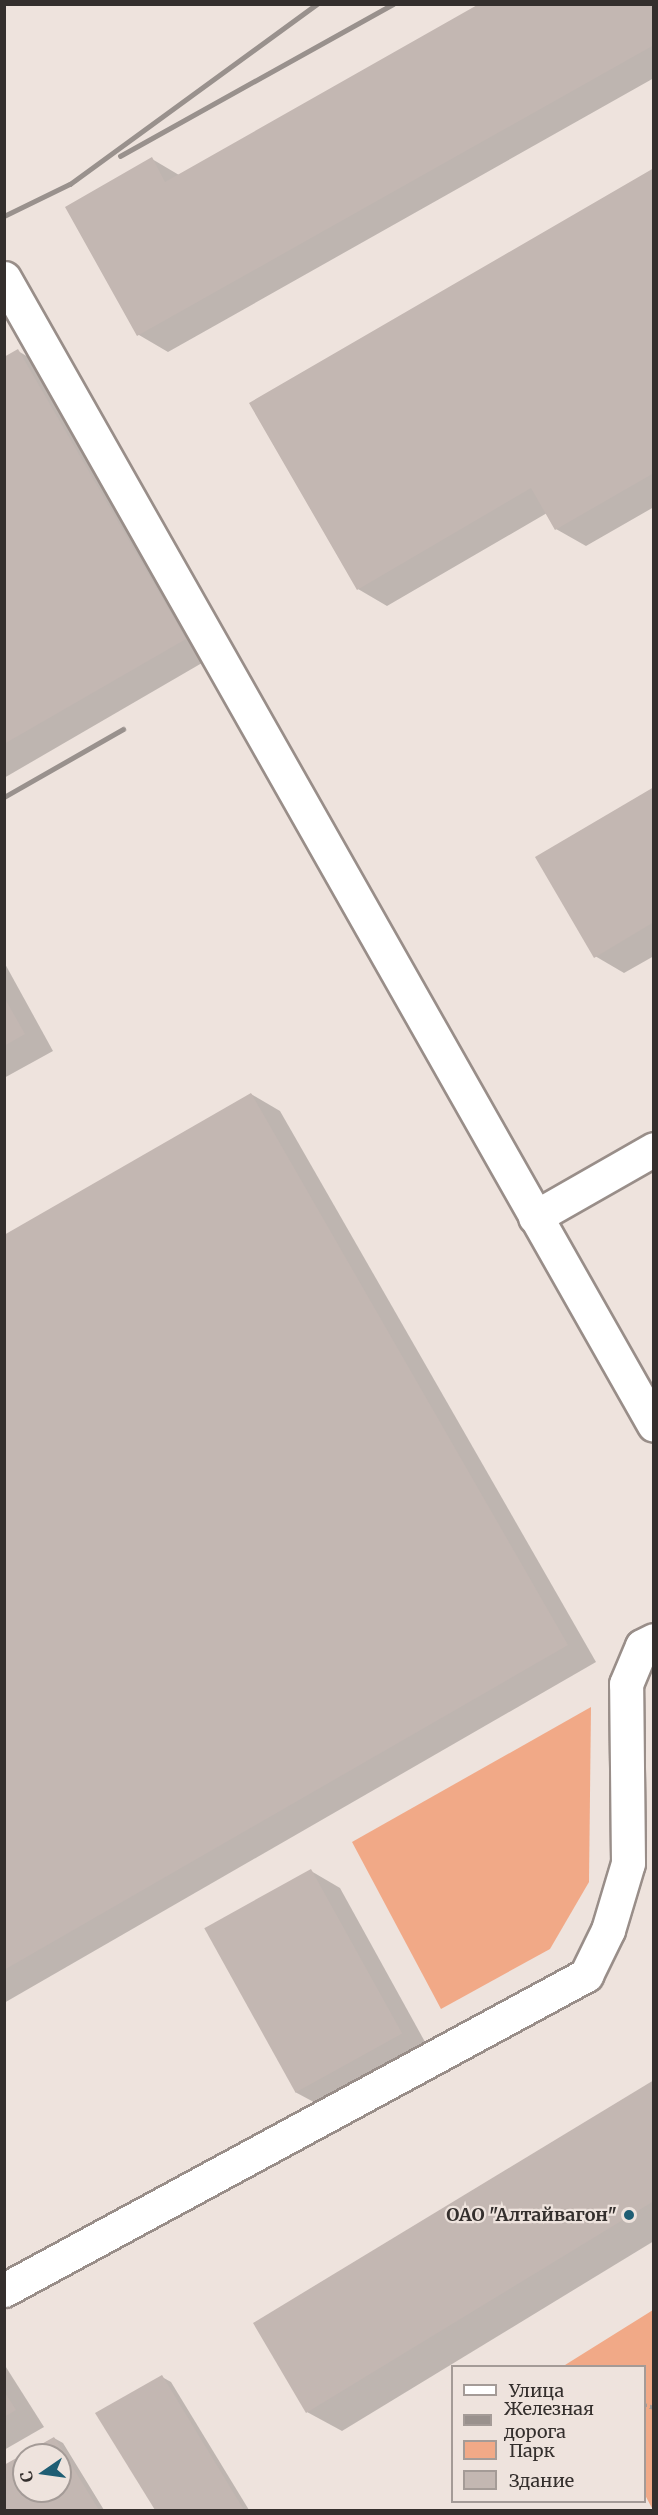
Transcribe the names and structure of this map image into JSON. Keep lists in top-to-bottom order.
{
  "places": ["ОАО \"Алтайвагон\""],
  "legend": [
    "Улица",
    "Железная дорога",
    "Парк",
    "Здание"
  ],
  "north": "left"
}
